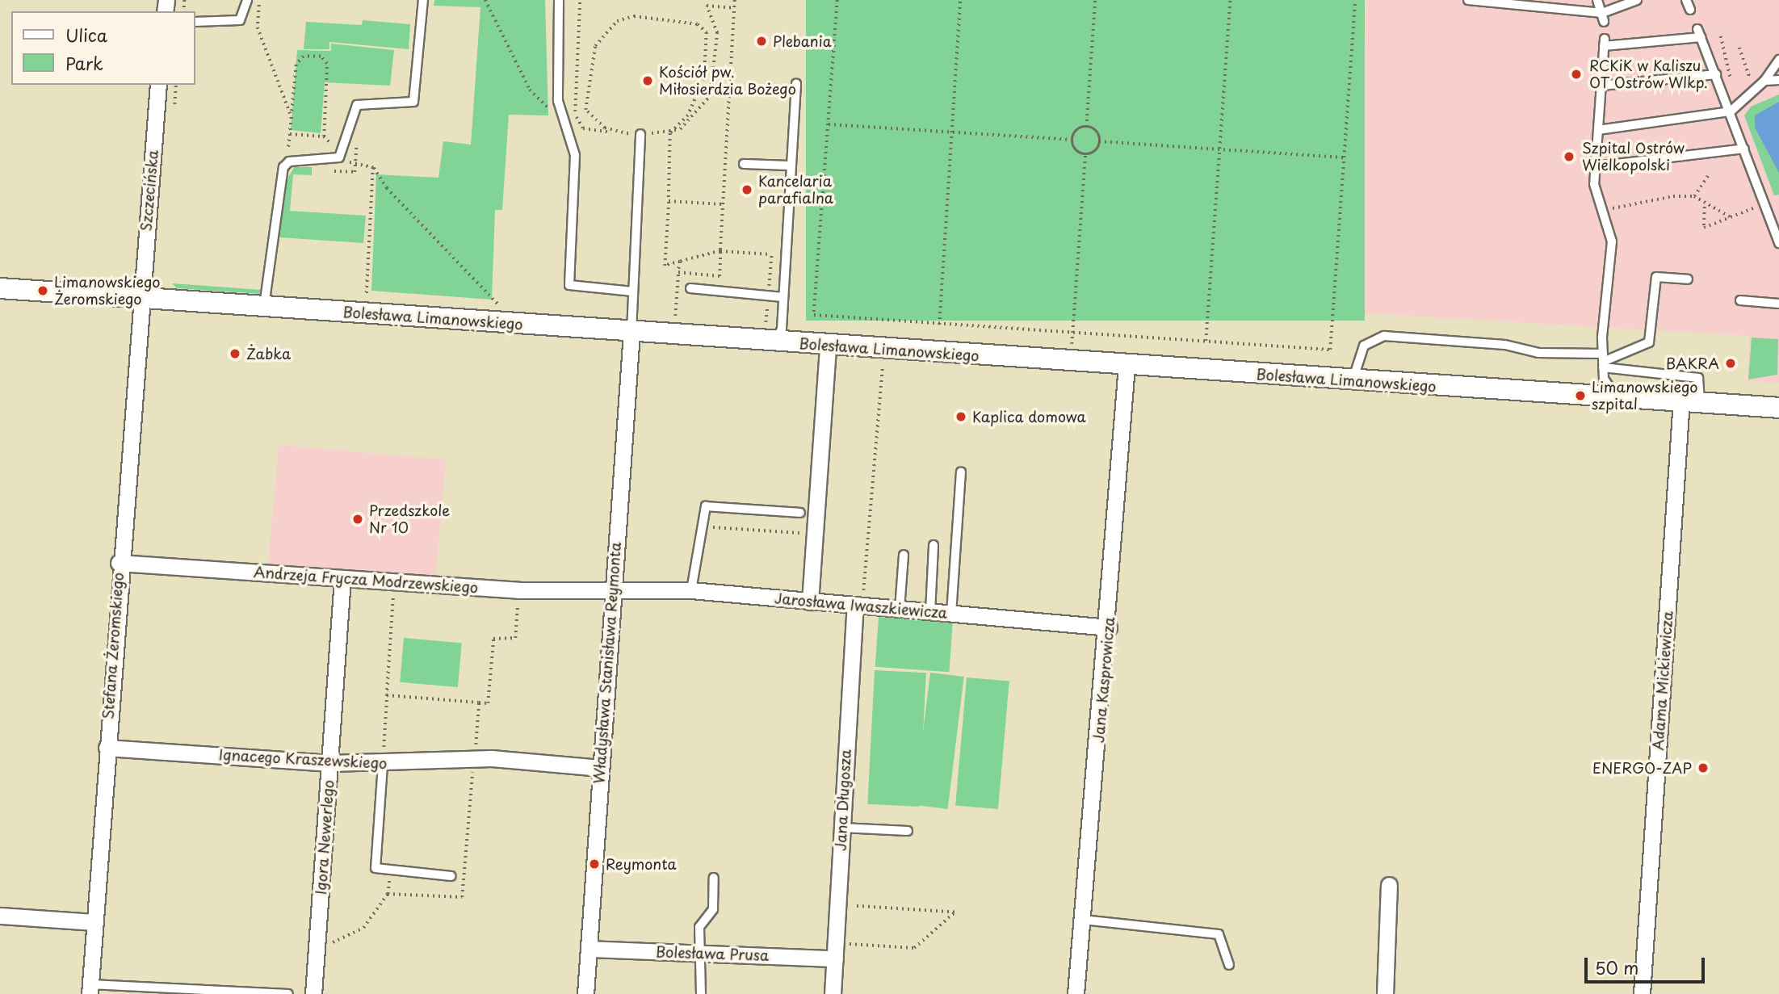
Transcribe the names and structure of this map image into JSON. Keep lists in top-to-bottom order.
{
  "streets": {
    "street": [
      "Szczecińska",
      "Bolesława Limanowskiego",
      "Andrzeja Frycza Modrzewskiego",
      "Jarosława Iwaszkiewicza",
      "Stefana Żeromskiego",
      "Władysława Stanisława Reymonta",
      "Jana Kasprowicza",
      "Adama Mickiewicza",
      "Ignacego Kraszewskiego",
      "Jana Długosza",
      "Igora Newerlego",
      "Bolesława Prusa"
    ]
  },
  "crossings": [
    ["Szczecińska", "Bolesława Limanowskiego"],
    ["Szczecińska", "Stefana Żeromskiego"],
    ["Bolesława Limanowskiego", "Stefana Żeromskiego"],
    ["Bolesława Limanowskiego", "Władysława Stanisława Reymonta"],
    ["Bolesława Limanowskiego", "Jana Kasprowicza"],
    ["Bolesława Limanowskiego", "Adama Mickiewicza"],
    ["Andrzeja Frycza Modrzewskiego", "Jarosława Iwaszkiewicza"],
    ["Andrzeja Frycza Modrzewskiego", "Stefana Żeromskiego"],
    ["Andrzeja Frycza Modrzewskiego", "Władysława Stanisława Reymonta"],
    ["Andrzeja Frycza Modrzewskiego", "Igora Newerlego"],
    ["Jarosława Iwaszkiewicza", "Władysława Stanisława Reymonta"],
    ["Jarosława Iwaszkiewicza", "Jana Kasprowicza"],
    ["Jarosława Iwaszkiewicza", "Jana Długosza"],
    ["Stefana Żeromskiego", "Ignacego Kraszewskiego"],
    ["Władysława Stanisława Reymonta", "Ignacego Kraszewskiego"],
    ["Władysława Stanisława Reymonta", "Bolesława Prusa"],
    ["Ignacego Kraszewskiego", "Igora Newerlego"],
    ["Jana Długosza", "Bolesława Prusa"]
  ],
  "places": [
    "Plebania",
    "RCKiK w Kaliszu OT Ostrów Wlkp.",
    "Kościół pw. Miłosierdzia Bożego",
    "Szpital Ostrów Wielkopolski",
    "Kancelaria parafialna",
    "Limanowskiego Żeromskiego",
    "Żabka",
    "BAKRA",
    "Limanowskiego szpital",
    "Kaplica domowa",
    "Przedszkole Nr 10",
    "ENERGO-ZAP",
    "Reymonta"
  ],
  "legend": ["Ulica", "Park"],
  "scale_bar": "50 m"
}
